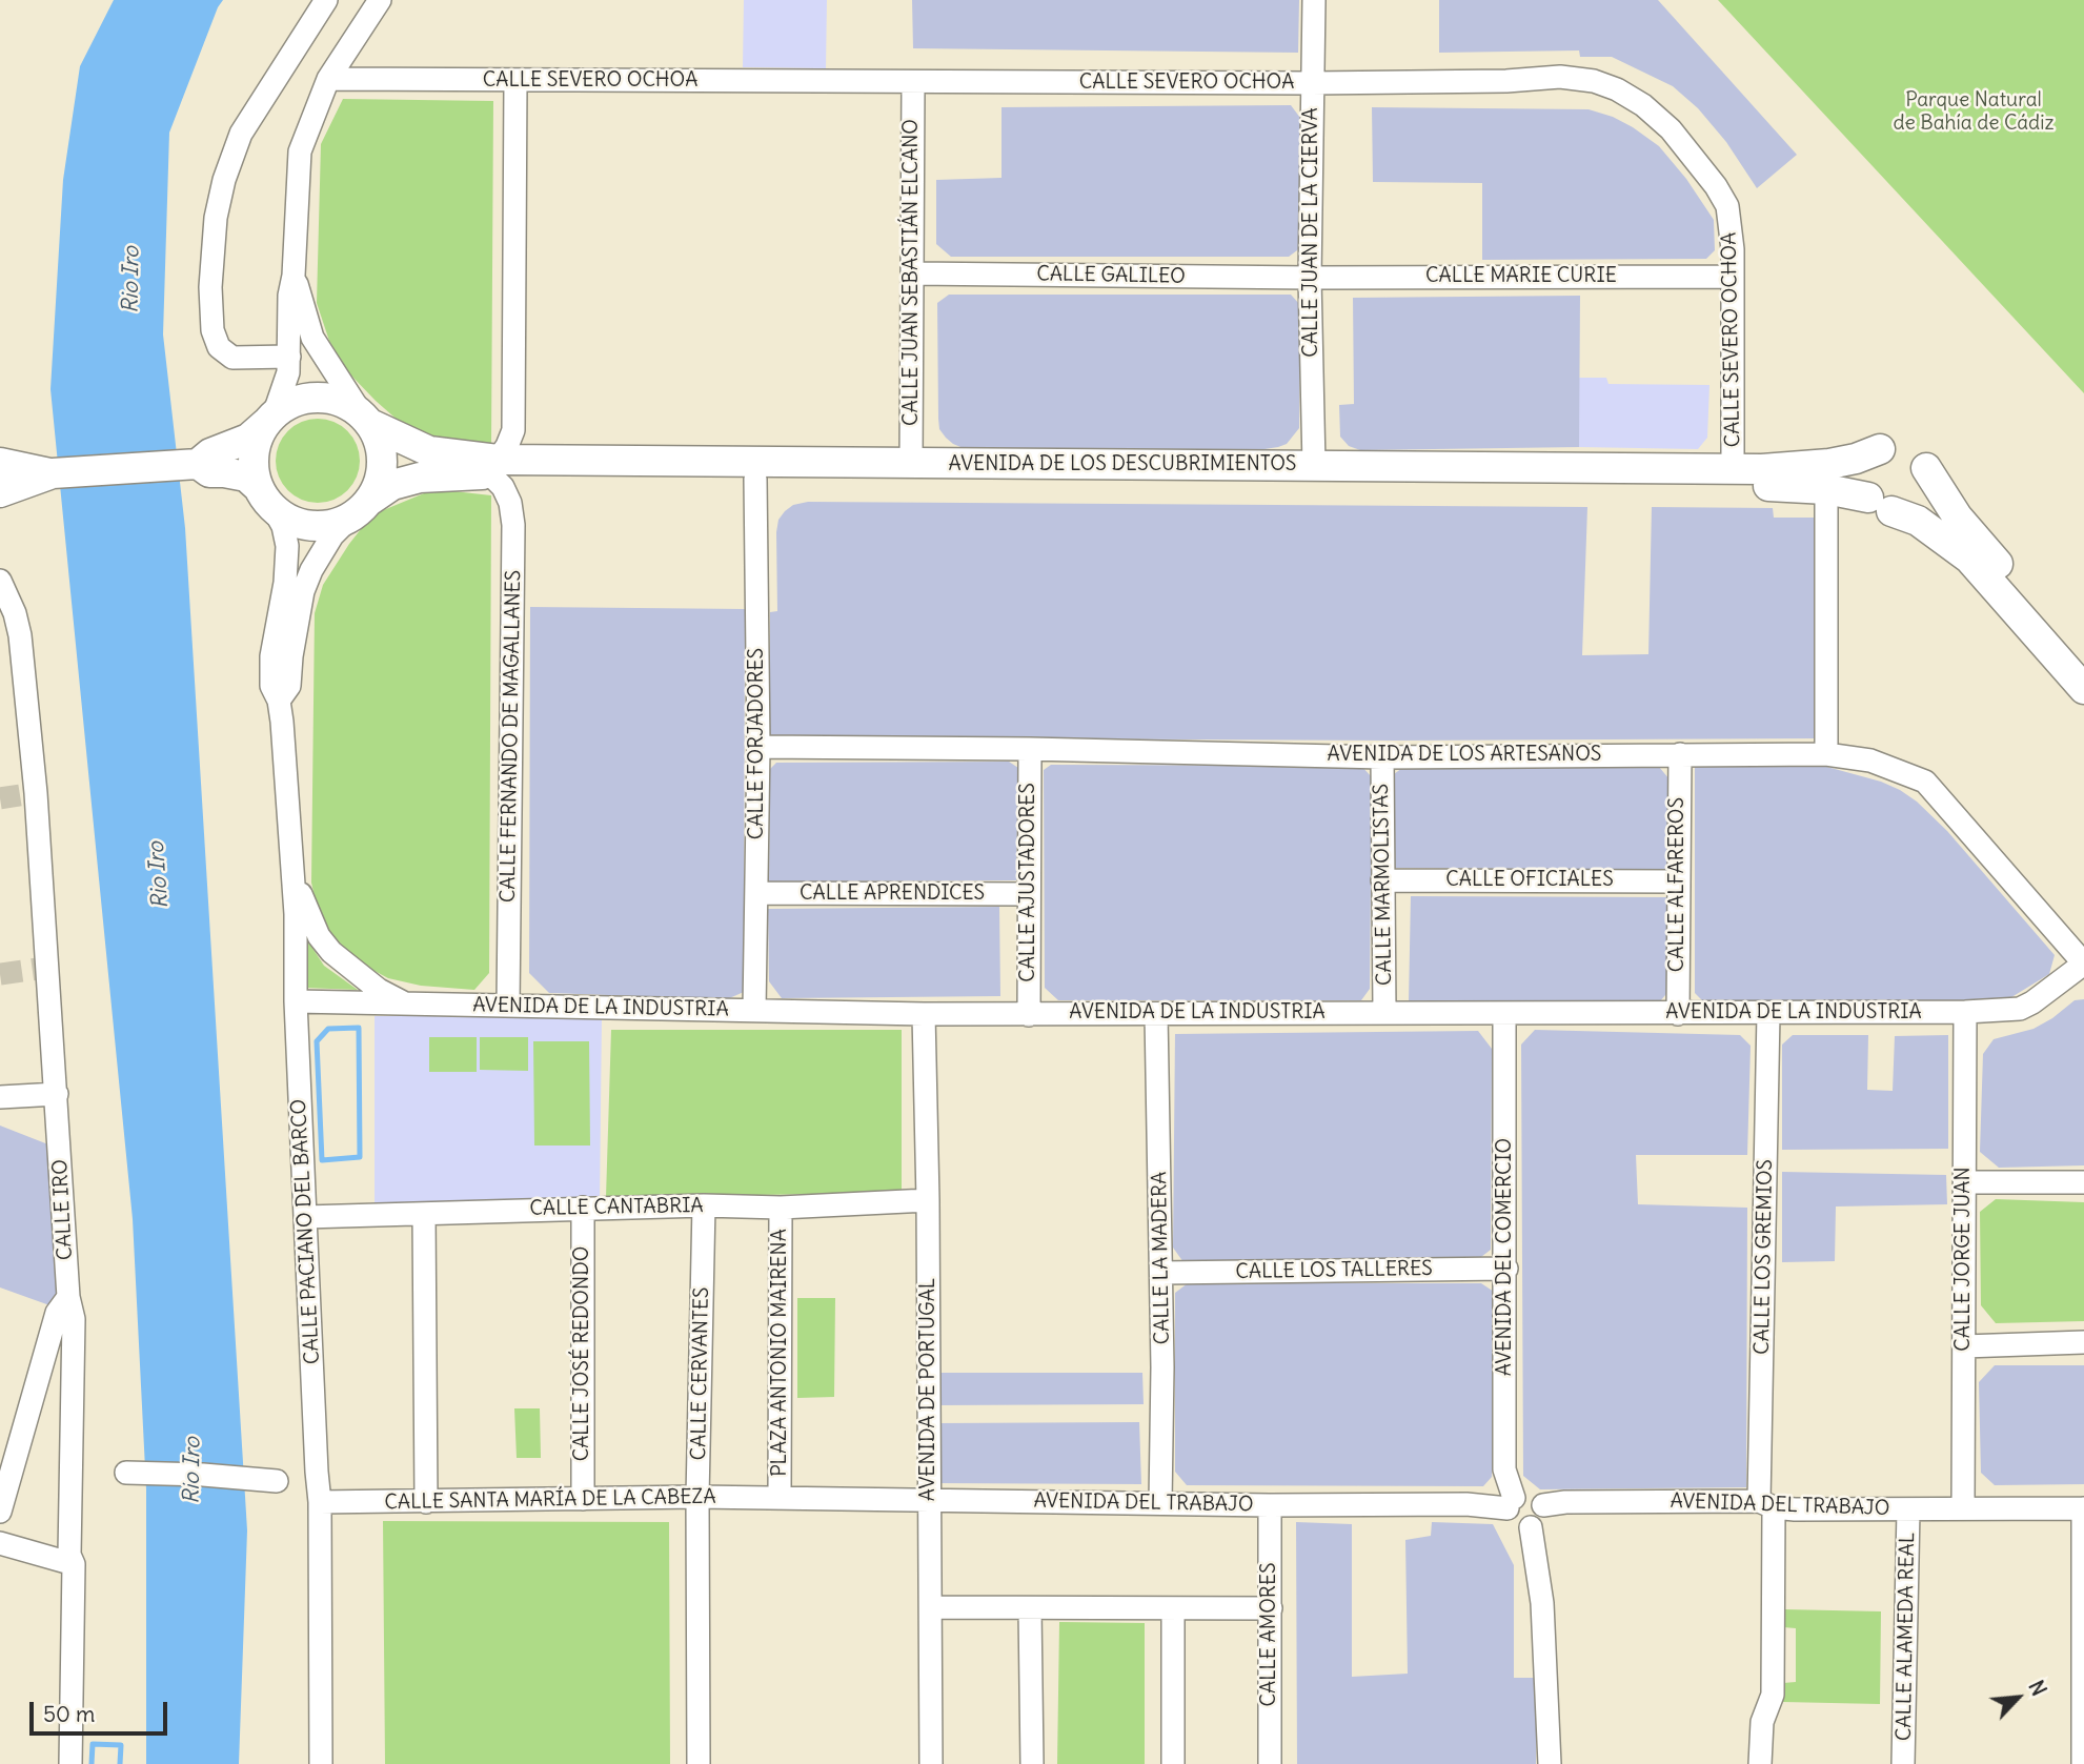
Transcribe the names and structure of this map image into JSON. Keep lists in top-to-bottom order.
{
  "streets": {
    "main road": ["AVENIDA DE LOS DESCUBRIMIENTOS"],
    "street": [
      "CALLE SEVERO OCHOA",
      "CALLE JUAN DE LA CIERVA",
      "CALLE JUAN SEBASTIÁN ELCANO",
      "CALLE GALILEO",
      "CALLE MARIE CURIE",
      "CALLE FERNANDO DE MAGALLANES",
      "CALLE FORJADORES",
      "AVENIDA DE LOS ARTESANOS",
      "CALLE OFICIALES",
      "CALLE AJUSTADORES",
      "CALLE MARMOLISTAS",
      "CALLE ALFAREROS",
      "CALLE APRENDICES",
      "AVENIDA DE LA INDUSTRIA",
      "CALLE CANTABRIA",
      "CALLE IRO",
      "CALLE PACIANO DEL BARCO",
      "AVENIDA DEL COMERCIO",
      "CALLE LOS GREMIOS",
      "CALLE LA MADERA",
      "CALLE JORGE JUAN",
      "CALLE LOS TALLERES",
      "PLAZA ANTONIO MAIRENA",
      "CALLE JOSÉ REDONDO",
      "CALLE CERVANTES",
      "AVENIDA DE PORTUGAL",
      "CALLE SANTA MARÍA DE LA CABEZA",
      "AVENIDA DEL TRABAJO",
      "CALLE AMORES",
      "CALLE ALAMEDA REAL"
    ]
  },
  "crossings": [
    ["CALLE SEVERO OCHOA", "CALLE JUAN DE LA CIERVA"],
    ["CALLE SEVERO OCHOA", "CALLE JUAN SEBASTIÁN ELCANO"],
    ["CALLE SEVERO OCHOA", "CALLE MARIE CURIE"],
    ["CALLE SEVERO OCHOA", "AVENIDA DE LOS DESCUBRIMIENTOS"],
    ["CALLE JUAN DE LA CIERVA", "CALLE GALILEO"],
    ["CALLE JUAN DE LA CIERVA", "CALLE MARIE CURIE"],
    ["CALLE JUAN DE LA CIERVA", "AVENIDA DE LOS DESCUBRIMIENTOS"],
    ["CALLE JUAN SEBASTIÁN ELCANO", "CALLE GALILEO"],
    ["CALLE JUAN SEBASTIÁN ELCANO", "AVENIDA DE LOS DESCUBRIMIENTOS"],
    ["CALLE GALILEO", "CALLE MARIE CURIE"],
    ["AVENIDA DE LOS DESCUBRIMIENTOS", "CALLE FERNANDO DE MAGALLANES"],
    ["AVENIDA DE LOS DESCUBRIMIENTOS", "CALLE FORJADORES"],
    ["AVENIDA DE LOS DESCUBRIMIENTOS", "CALLE PACIANO DEL BARCO"],
    ["CALLE FERNANDO DE MAGALLANES", "AVENIDA DE LA INDUSTRIA"],
    ["CALLE FORJADORES", "AVENIDA DE LOS ARTESANOS"],
    ["CALLE FORJADORES", "CALLE APRENDICES"],
    ["CALLE FORJADORES", "AVENIDA DE LA INDUSTRIA"],
    ["AVENIDA DE LOS ARTESANOS", "CALLE AJUSTADORES"],
    ["AVENIDA DE LOS ARTESANOS", "CALLE MARMOLISTAS"],
    ["AVENIDA DE LOS ARTESANOS", "CALLE ALFAREROS"],
    ["AVENIDA DE LOS ARTESANOS", "AVENIDA DE LA INDUSTRIA"],
    ["CALLE OFICIALES", "CALLE MARMOLISTAS"],
    ["CALLE OFICIALES", "CALLE ALFAREROS"],
    ["CALLE AJUSTADORES", "CALLE APRENDICES"],
    ["CALLE AJUSTADORES", "AVENIDA DE LA INDUSTRIA"],
    ["CALLE MARMOLISTAS", "AVENIDA DE LA INDUSTRIA"],
    ["CALLE ALFAREROS", "AVENIDA DE LA INDUSTRIA"],
    ["AVENIDA DE LA INDUSTRIA", "CALLE PACIANO DEL BARCO"],
    ["AVENIDA DE LA INDUSTRIA", "AVENIDA DEL COMERCIO"],
    ["AVENIDA DE LA INDUSTRIA", "CALLE LOS GREMIOS"],
    ["AVENIDA DE LA INDUSTRIA", "CALLE LA MADERA"],
    ["AVENIDA DE LA INDUSTRIA", "CALLE JORGE JUAN"],
    ["AVENIDA DE LA INDUSTRIA", "AVENIDA DE PORTUGAL"],
    ["CALLE CANTABRIA", "CALLE PACIANO DEL BARCO"],
    ["CALLE CANTABRIA", "PLAZA ANTONIO MAIRENA"],
    ["CALLE CANTABRIA", "CALLE JOSÉ REDONDO"],
    ["CALLE CANTABRIA", "CALLE CERVANTES"],
    ["CALLE CANTABRIA", "AVENIDA DE PORTUGAL"],
    ["CALLE PACIANO DEL BARCO", "CALLE SANTA MARÍA DE LA CABEZA"],
    ["AVENIDA DEL COMERCIO", "CALLE LOS TALLERES"],
    ["AVENIDA DEL COMERCIO", "AVENIDA DEL TRABAJO"],
    ["CALLE LOS GREMIOS", "AVENIDA DEL TRABAJO"],
    ["CALLE LA MADERA", "CALLE LOS TALLERES"],
    ["CALLE LA MADERA", "AVENIDA DEL TRABAJO"],
    ["CALLE JORGE JUAN", "AVENIDA DEL TRABAJO"],
    ["PLAZA ANTONIO MAIRENA", "CALLE SANTA MARÍA DE LA CABEZA"],
    ["PLAZA ANTONIO MAIRENA", "AVENIDA DEL TRABAJO"],
    ["CALLE JOSÉ REDONDO", "CALLE SANTA MARÍA DE LA CABEZA"],
    ["CALLE CERVANTES", "CALLE SANTA MARÍA DE LA CABEZA"],
    ["AVENIDA DE PORTUGAL", "AVENIDA DEL TRABAJO"],
    ["CALLE SANTA MARÍA DE LA CABEZA", "AVENIDA DEL TRABAJO"],
    ["AVENIDA DEL TRABAJO", "CALLE AMORES"],
    ["AVENIDA DEL TRABAJO", "CALLE ALAMEDA REAL"]
  ],
  "water": ["Rio Iro"],
  "parks": ["Parque Natural de Bahía de Cádiz"],
  "scale_bar": "50 m",
  "north": "top right"
}
